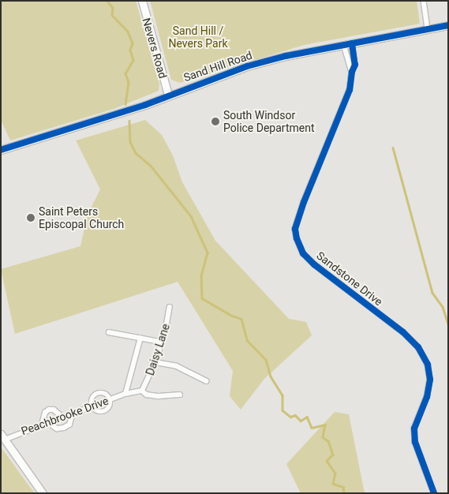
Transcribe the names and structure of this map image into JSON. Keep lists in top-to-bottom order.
{
  "streets": {
    "street": [
      "Nevers Road",
      "Sand Hill Road",
      "Sandstone Drive",
      "Daisy Lane",
      "Peachbrooke Drive"
    ]
  },
  "crossings": [
    ["Nevers Road", "Sand Hill Road"],
    ["Sand Hill Road", "Sandstone Drive"],
    ["Daisy Lane", "Peachbrooke Drive"]
  ],
  "parks": ["Sand Hill / Nevers Park"],
  "places": ["South Windsor Police Department", "Saint Peters Episcopal Church"]
}
